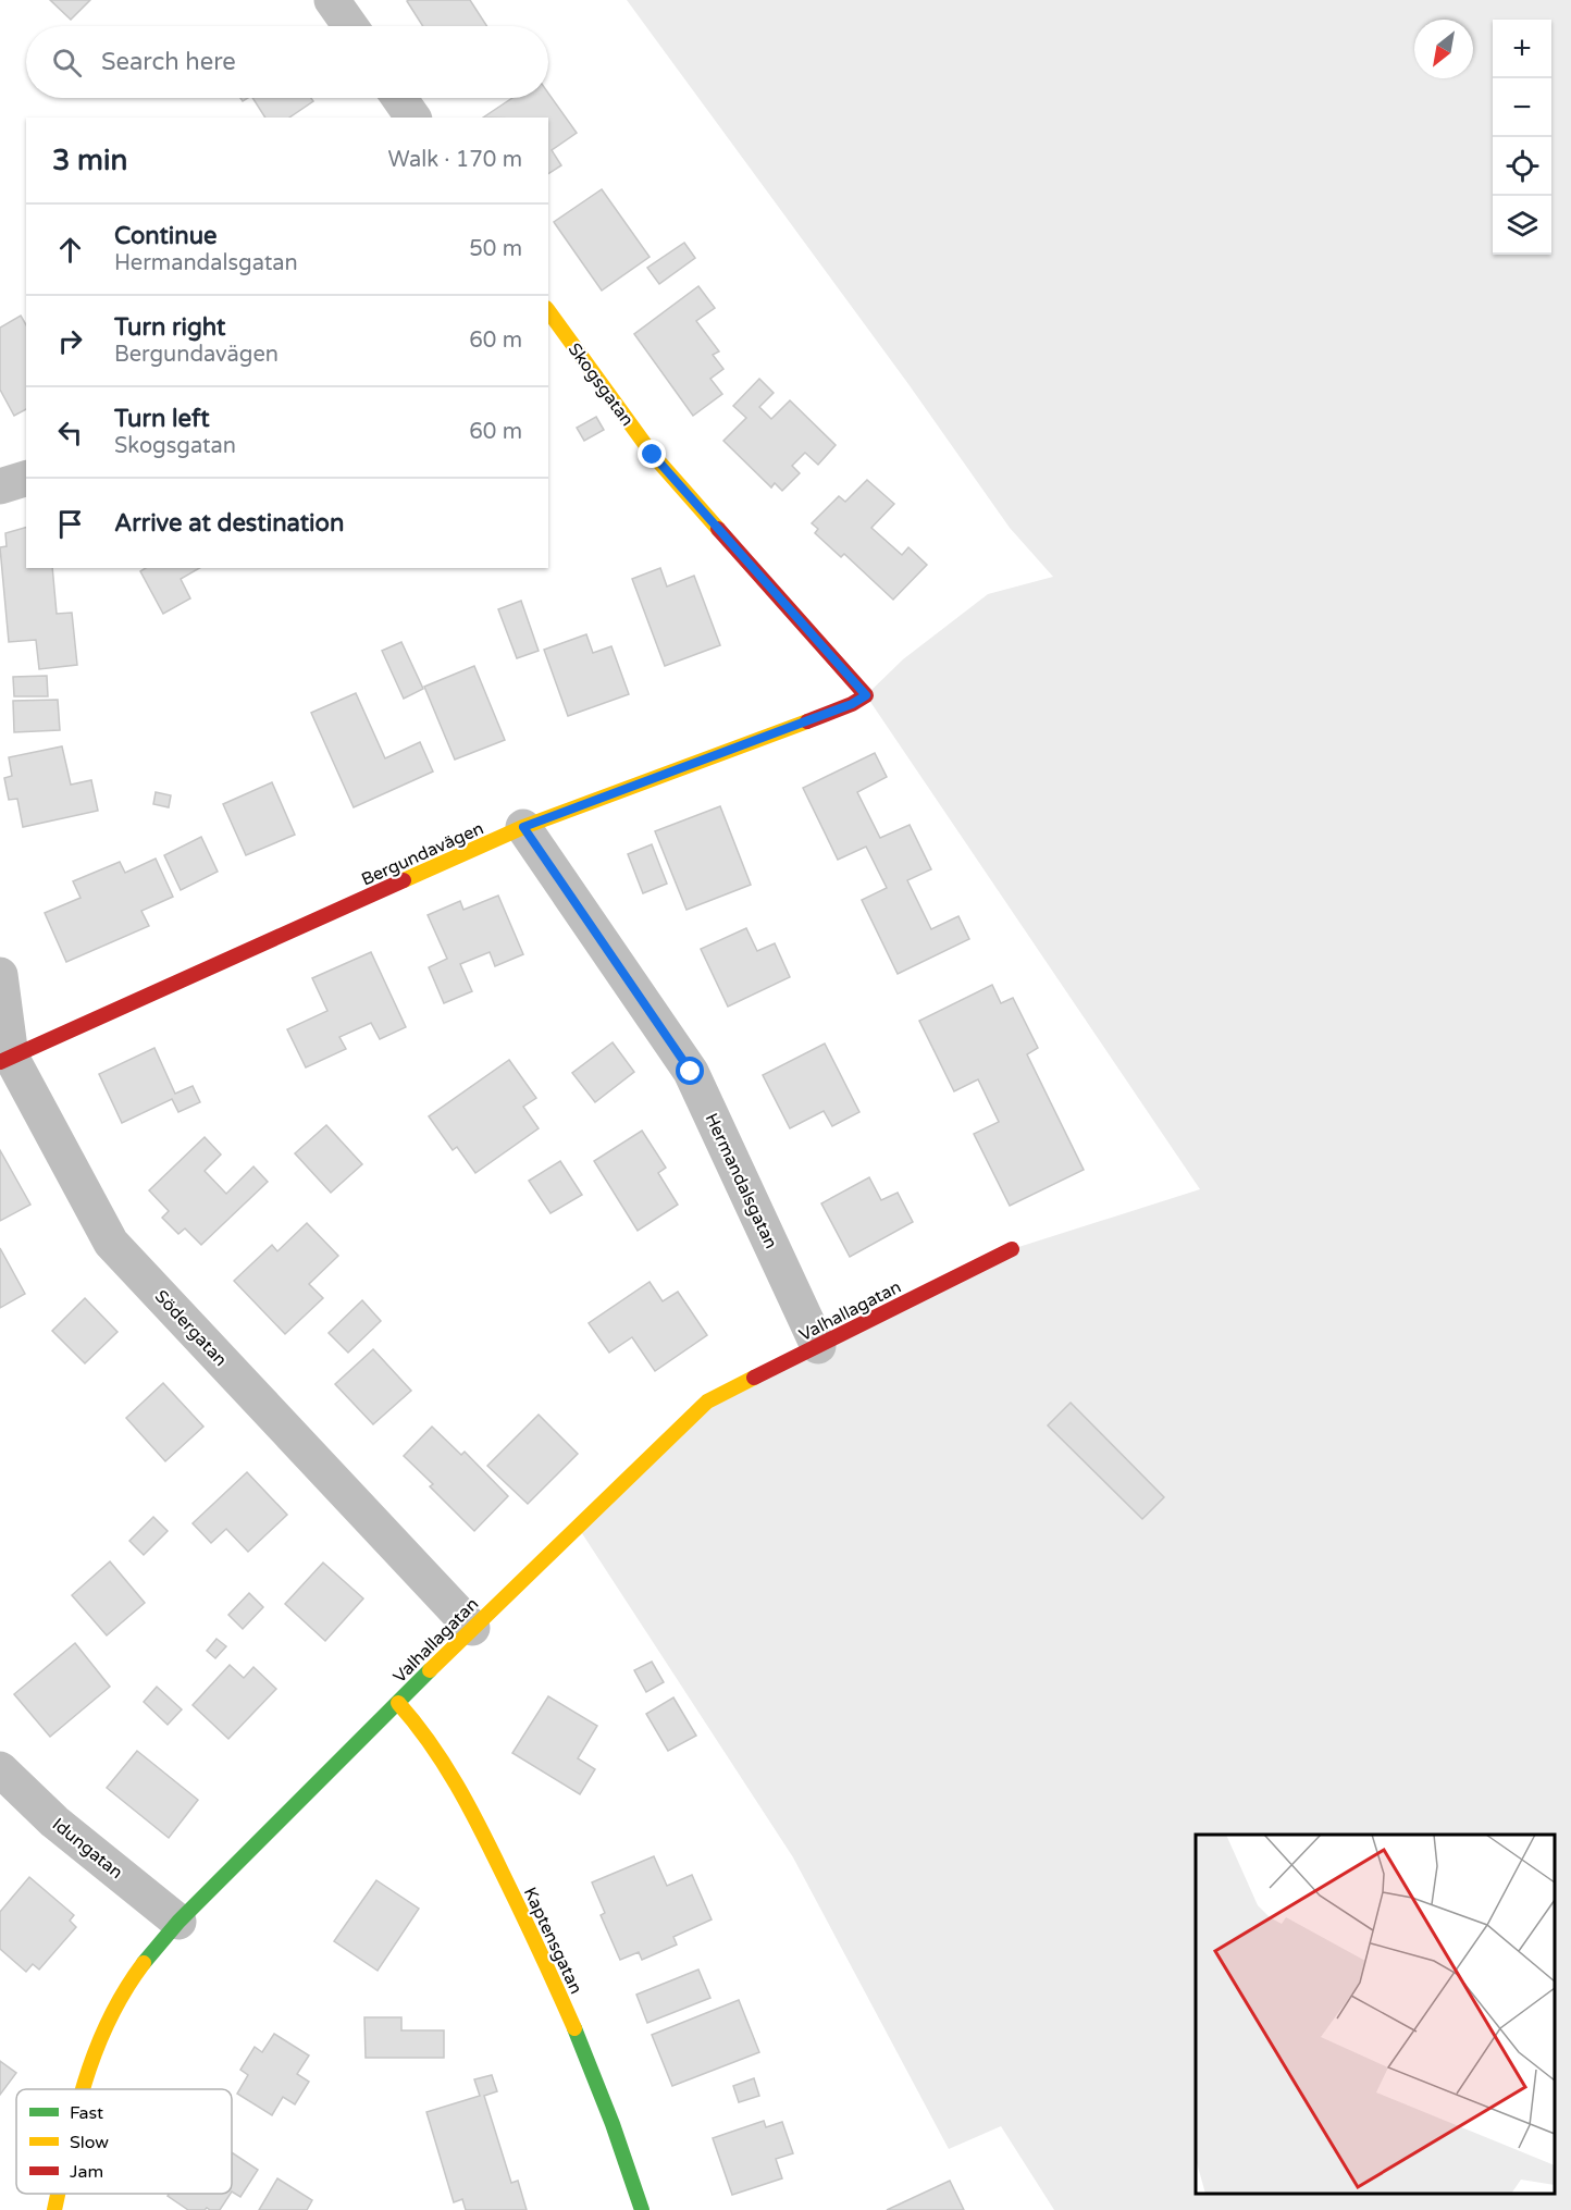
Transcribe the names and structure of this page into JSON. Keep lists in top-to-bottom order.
{
  "streets": {
    "street": [
      "Skogsgatan",
      "Bergundavägen",
      "Hermandalsgatan",
      "Valhallagatan",
      "Södergatan",
      "Idungatan",
      "Kaptensgatan"
    ]
  },
  "crossings": [
    ["Skogsgatan", "Bergundavägen"],
    ["Bergundavägen", "Hermandalsgatan"],
    ["Bergundavägen", "Södergatan"],
    ["Hermandalsgatan", "Valhallagatan"],
    ["Valhallagatan", "Södergatan"],
    ["Valhallagatan", "Idungatan"],
    ["Valhallagatan", "Kaptensgatan"]
  ],
  "legend": ["Fast", "Slow", "Jam"],
  "north": "bottom left",
  "page": {
    "map_buttons": ["+", "−"],
    "search": "Search here",
    "heading": ["3 min", "Walk · 170 m"],
    "list": [
      ["Continue", "Hermandalsgatan", "50 m"],
      ["Turn right", "Bergundavägen", "60 m"],
      ["Turn left", "Skogsgatan", "60 m"],
      "Arrive at destination"
    ]
  }
}
